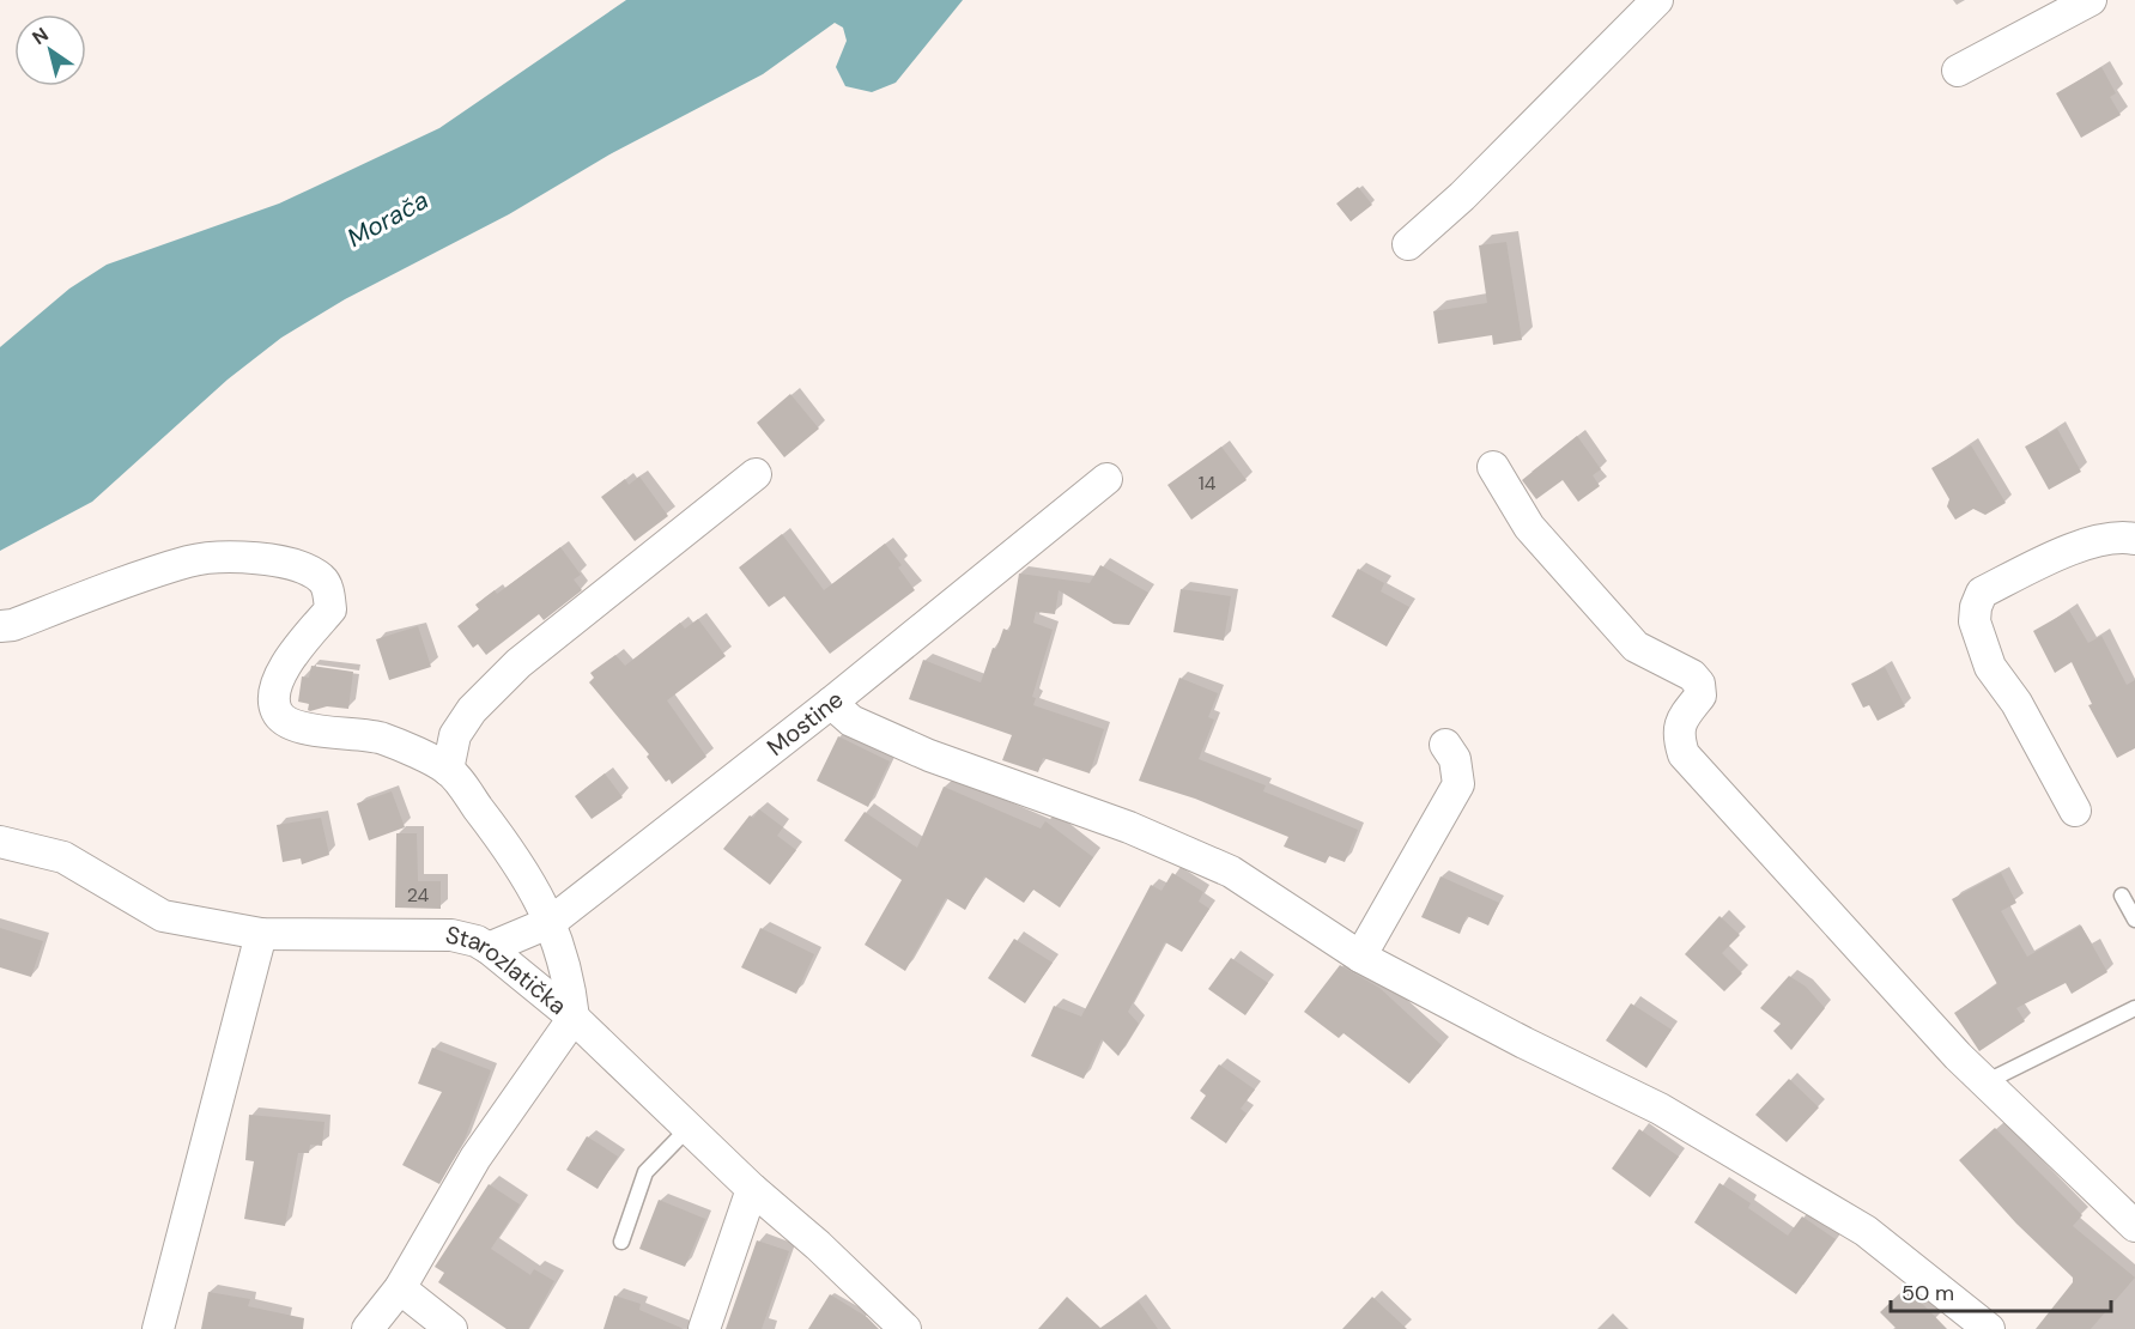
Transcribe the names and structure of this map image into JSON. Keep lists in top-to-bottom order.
{
  "streets": {
    "street": ["Mostine", "Starozlatička"]
  },
  "crossings": [
    ["Mostine", "Starozlatička"]
  ],
  "water": ["Morača"],
  "house_numbers": ["14", "24"],
  "scale_bar": "50 m",
  "north": "top left"
}
